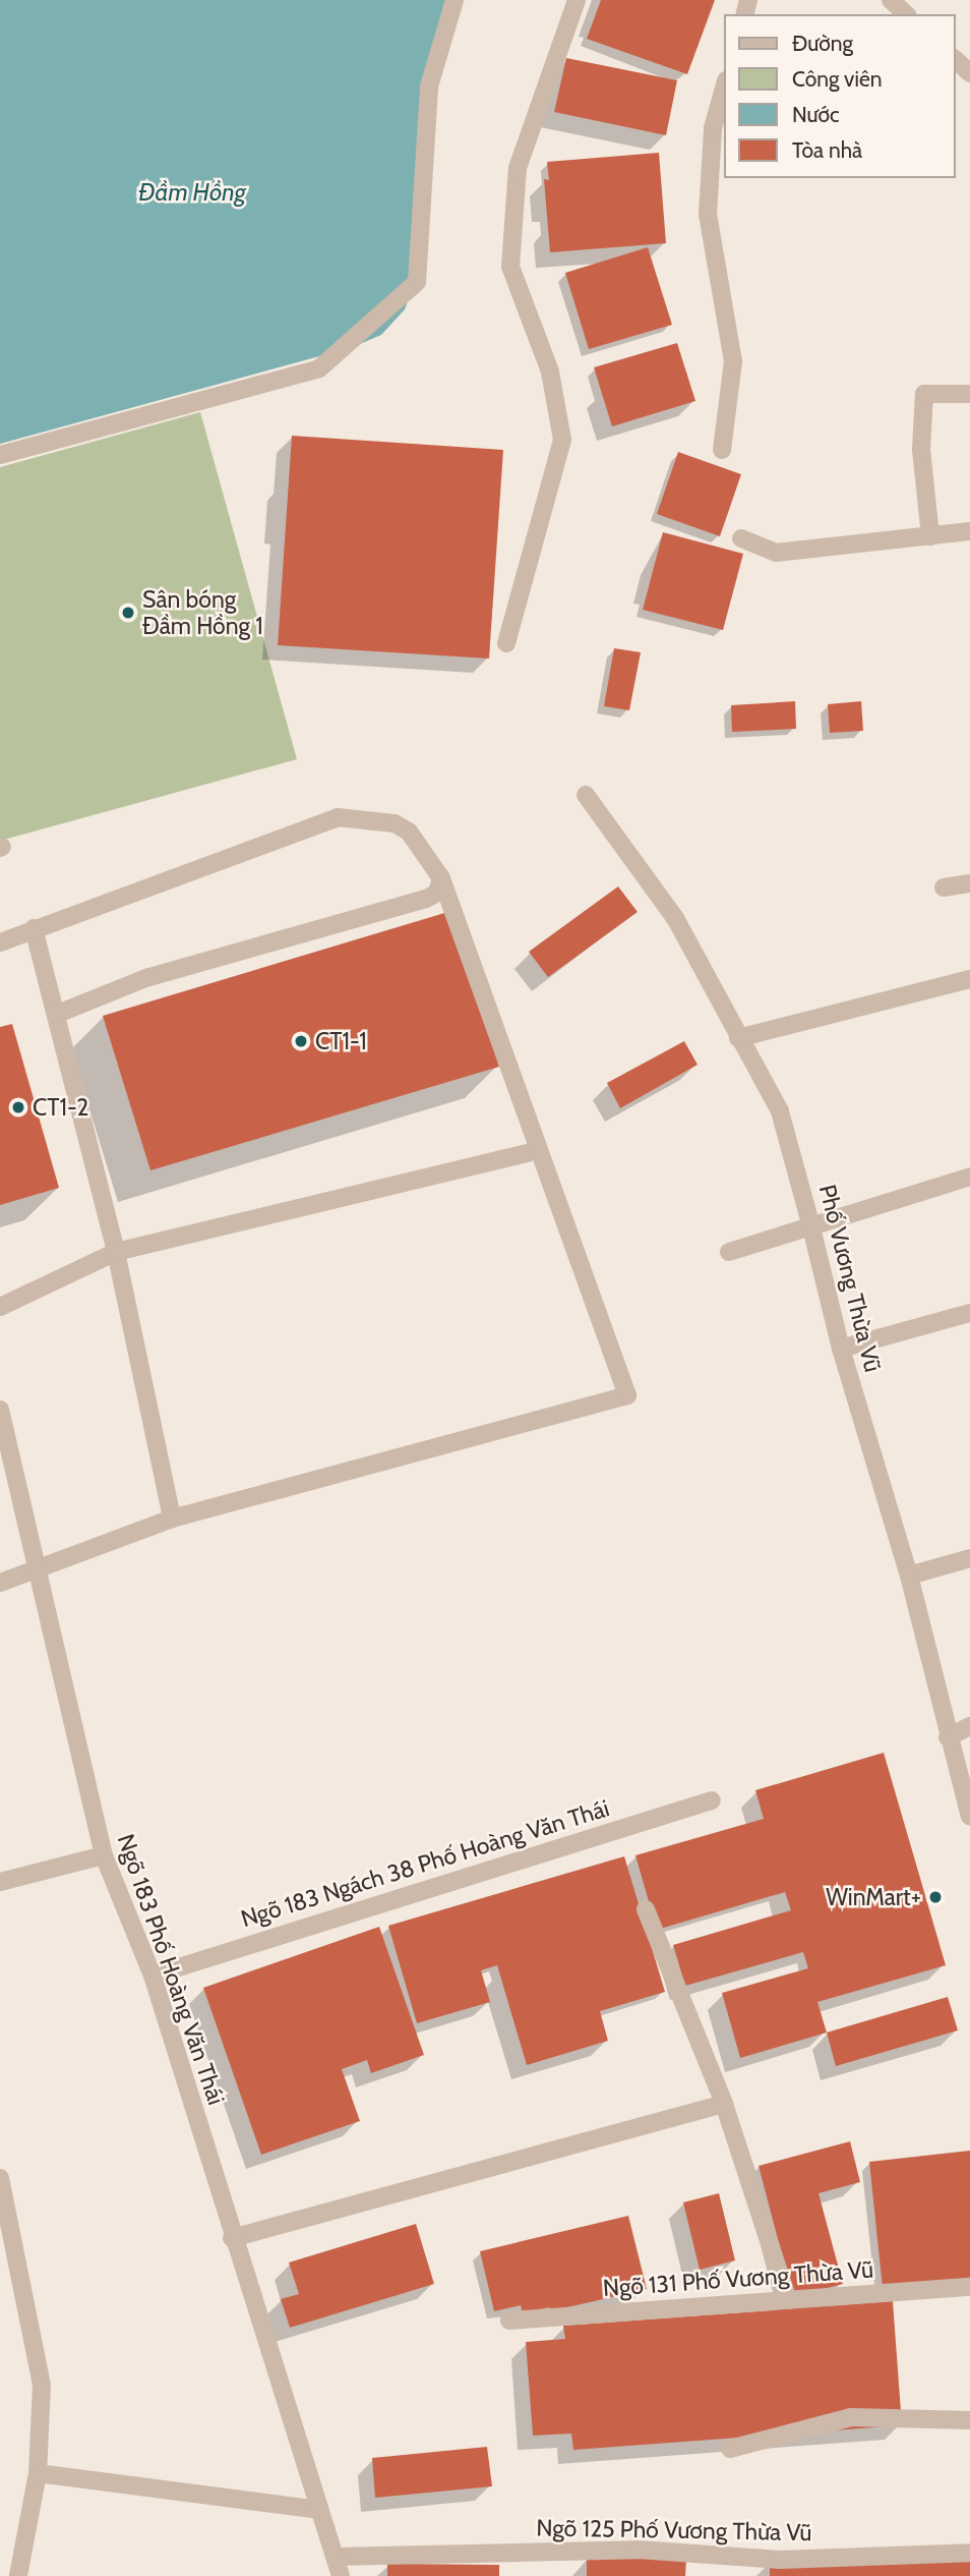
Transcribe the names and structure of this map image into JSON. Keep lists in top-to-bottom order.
{
  "streets": {
    "street": [
      "Phố Vương Thừa Vũ",
      "Ngõ 183 Ngách 38 Phố Hoàng Văn Thái",
      "Ngõ 183 Phố Hoàng Văn Thái",
      "Ngõ 131 Phố Vương Thừa Vũ",
      "Ngõ 125 Phố Vương Thừa Vũ"
    ]
  },
  "crossings": [
    ["Ngõ 183 Ngách 38 Phố Hoàng Văn Thái", "Ngõ 183 Phố Hoàng Văn Thái"],
    ["Ngõ 183 Phố Hoàng Văn Thái", "Ngõ 125 Phố Vương Thừa Vũ"]
  ],
  "water": ["Đầm Hồng"],
  "places": [
    "Sân bóng Đầm Hồng 1",
    "CT1-1",
    "CT1-2",
    "WinMart+"
  ],
  "legend": [
    "Đường",
    "Công viên",
    "Nước",
    "Tòa nhà"
  ]
}
